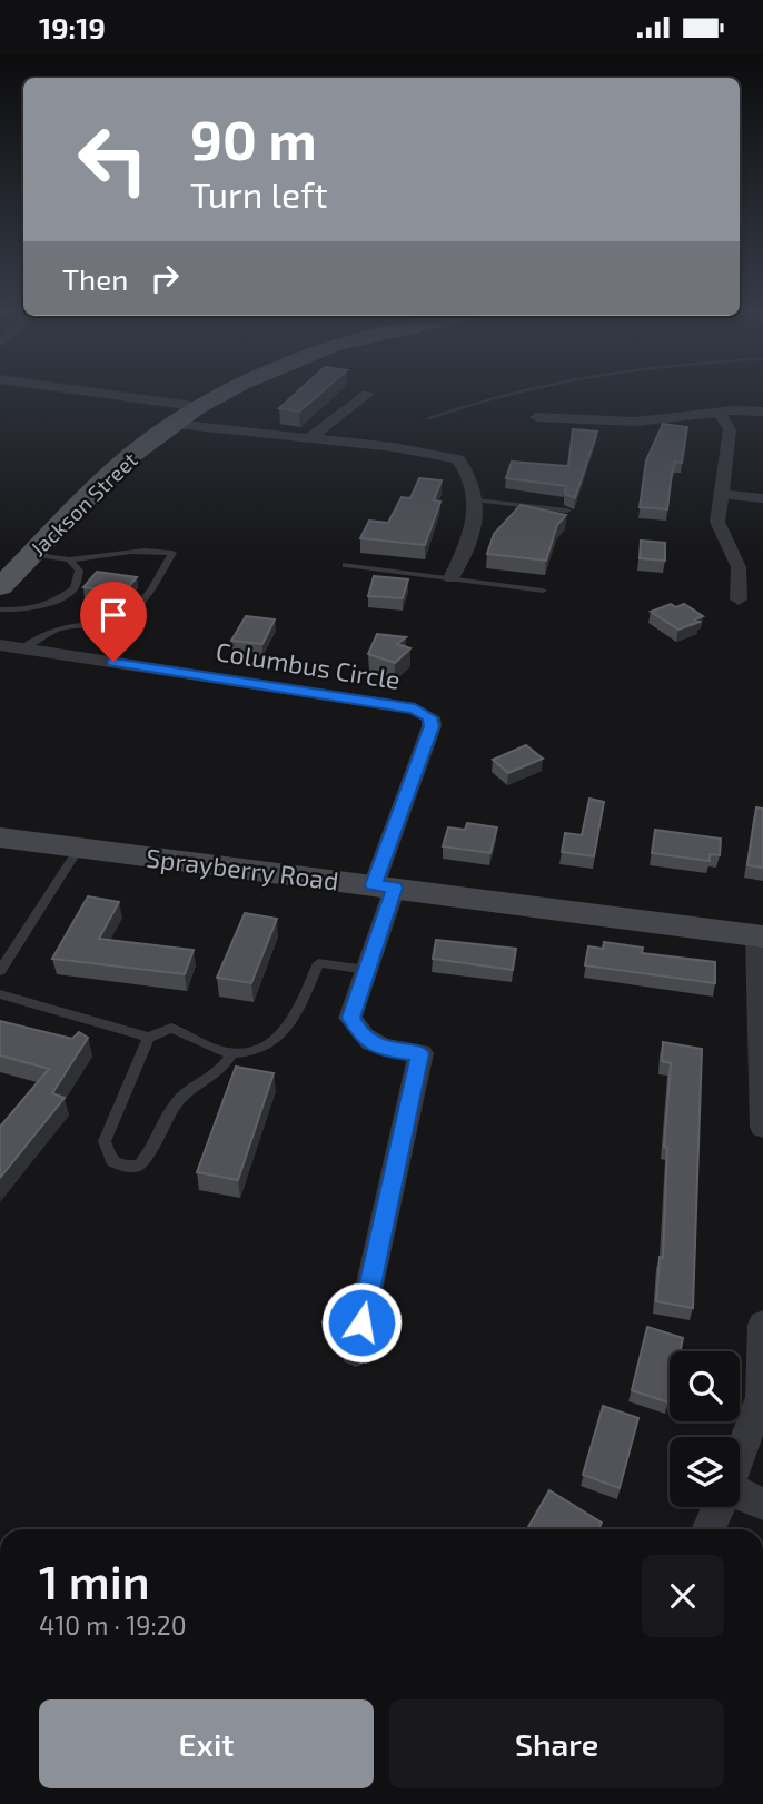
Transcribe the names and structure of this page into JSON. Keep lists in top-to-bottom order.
{
  "streets": {
    "main road": ["Jackson Street"],
    "street": ["Columbus Circle", "Sprayberry Road"]
  },
  "crossings": [
    ["Columbus Circle", "Sprayberry Road"]
  ],
  "page": {
    "status": "19:19",
    "turn": ["90 m", "Turn left"],
    "then": "Then",
    "heading": ["1 min", "410 m · 19:20"],
    "buttons": ["Exit", "Share"]
  }
}
